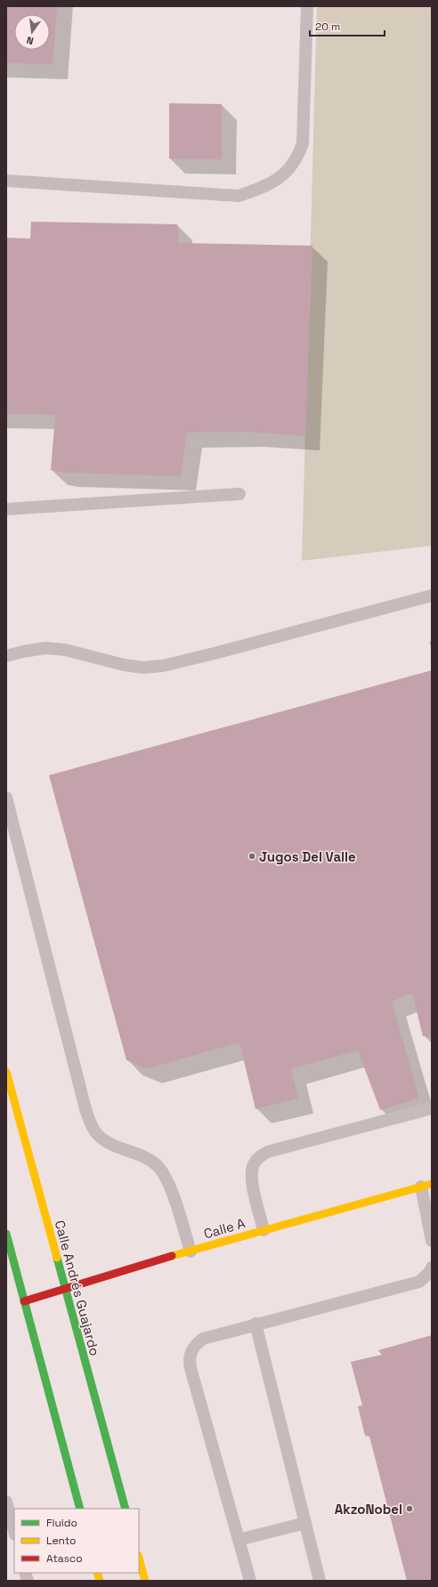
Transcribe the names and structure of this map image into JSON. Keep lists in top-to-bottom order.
{
  "streets": {
    "main road": ["Calle A", "Calle Andrés Guajardo"]
  },
  "crossings": [
    ["Calle A", "Calle Andrés Guajardo"]
  ],
  "places": ["Jugos Del Valle", "AkzoNobel"],
  "legend": ["Fluido", "Lento", "Atasco"],
  "scale_bar": "20 m",
  "north": "bottom"
}
